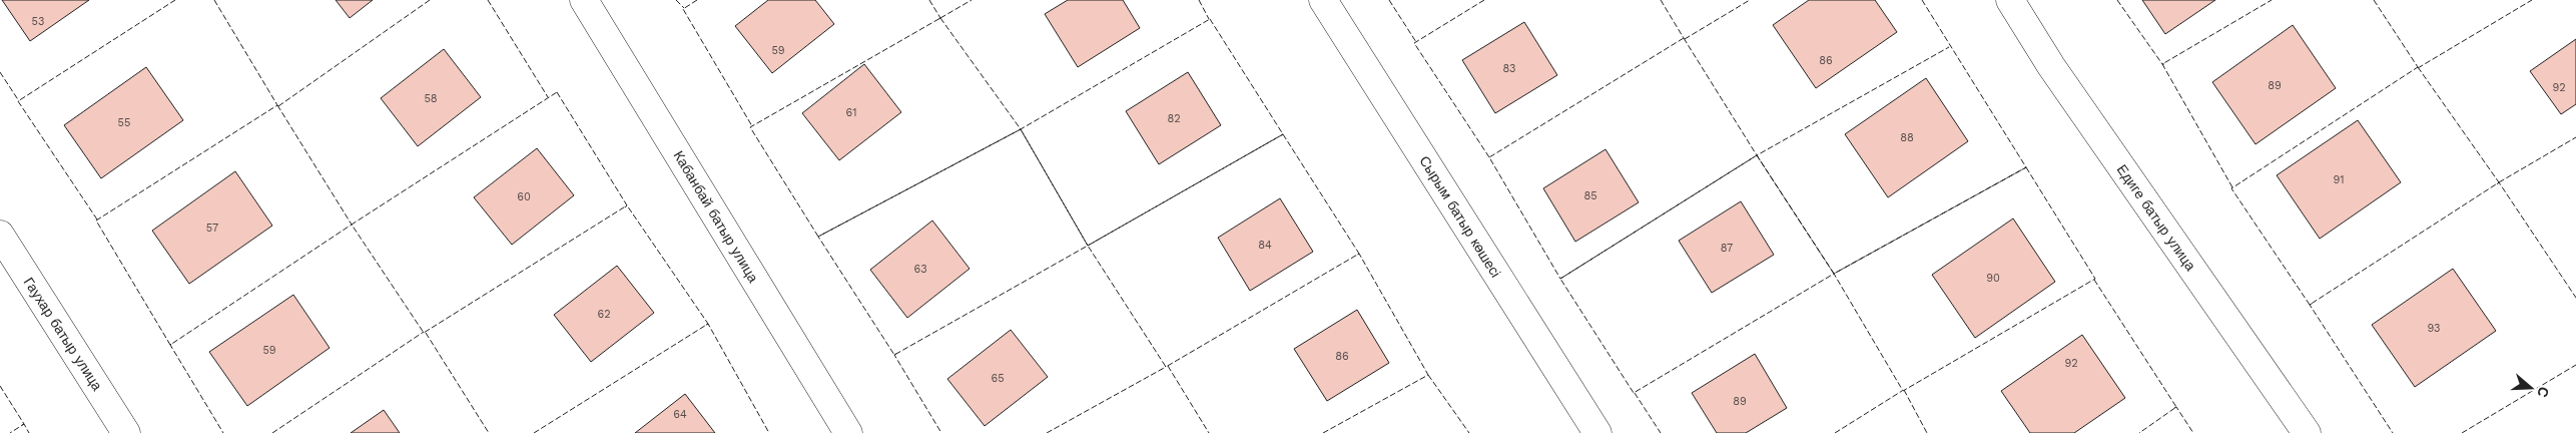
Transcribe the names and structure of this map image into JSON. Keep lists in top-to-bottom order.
{
  "streets": {
    "street": [
      "Кабанбай батыр улица",
      "Сырым батыр көшесі",
      "Едиге батыр улица",
      "Гаухар батыр улица"
    ]
  },
  "house_numbers": [
    "53",
    "59",
    "86",
    "83",
    "89",
    "92",
    "58",
    "61",
    "82",
    "55",
    "88",
    "91",
    "85",
    "60",
    "57",
    "84",
    "87",
    "63",
    "90",
    "62",
    "93",
    "59",
    "86",
    "92",
    "65",
    "89",
    "64"
  ],
  "north": "right"
}
